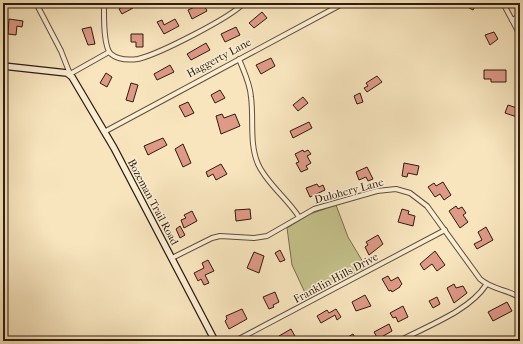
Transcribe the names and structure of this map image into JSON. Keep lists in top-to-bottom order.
{
  "streets": {
    "street": [
      "Haggerty Lane",
      "Dulohery Lane",
      "Bozeman Trail Road",
      "Franklin Hills Drive"
    ]
  },
  "crossings": [
    ["Haggerty Lane", "Bozeman Trail Road"],
    ["Dulohery Lane", "Bozeman Trail Road"],
    ["Dulohery Lane", "Franklin Hills Drive"]
  ]
}
